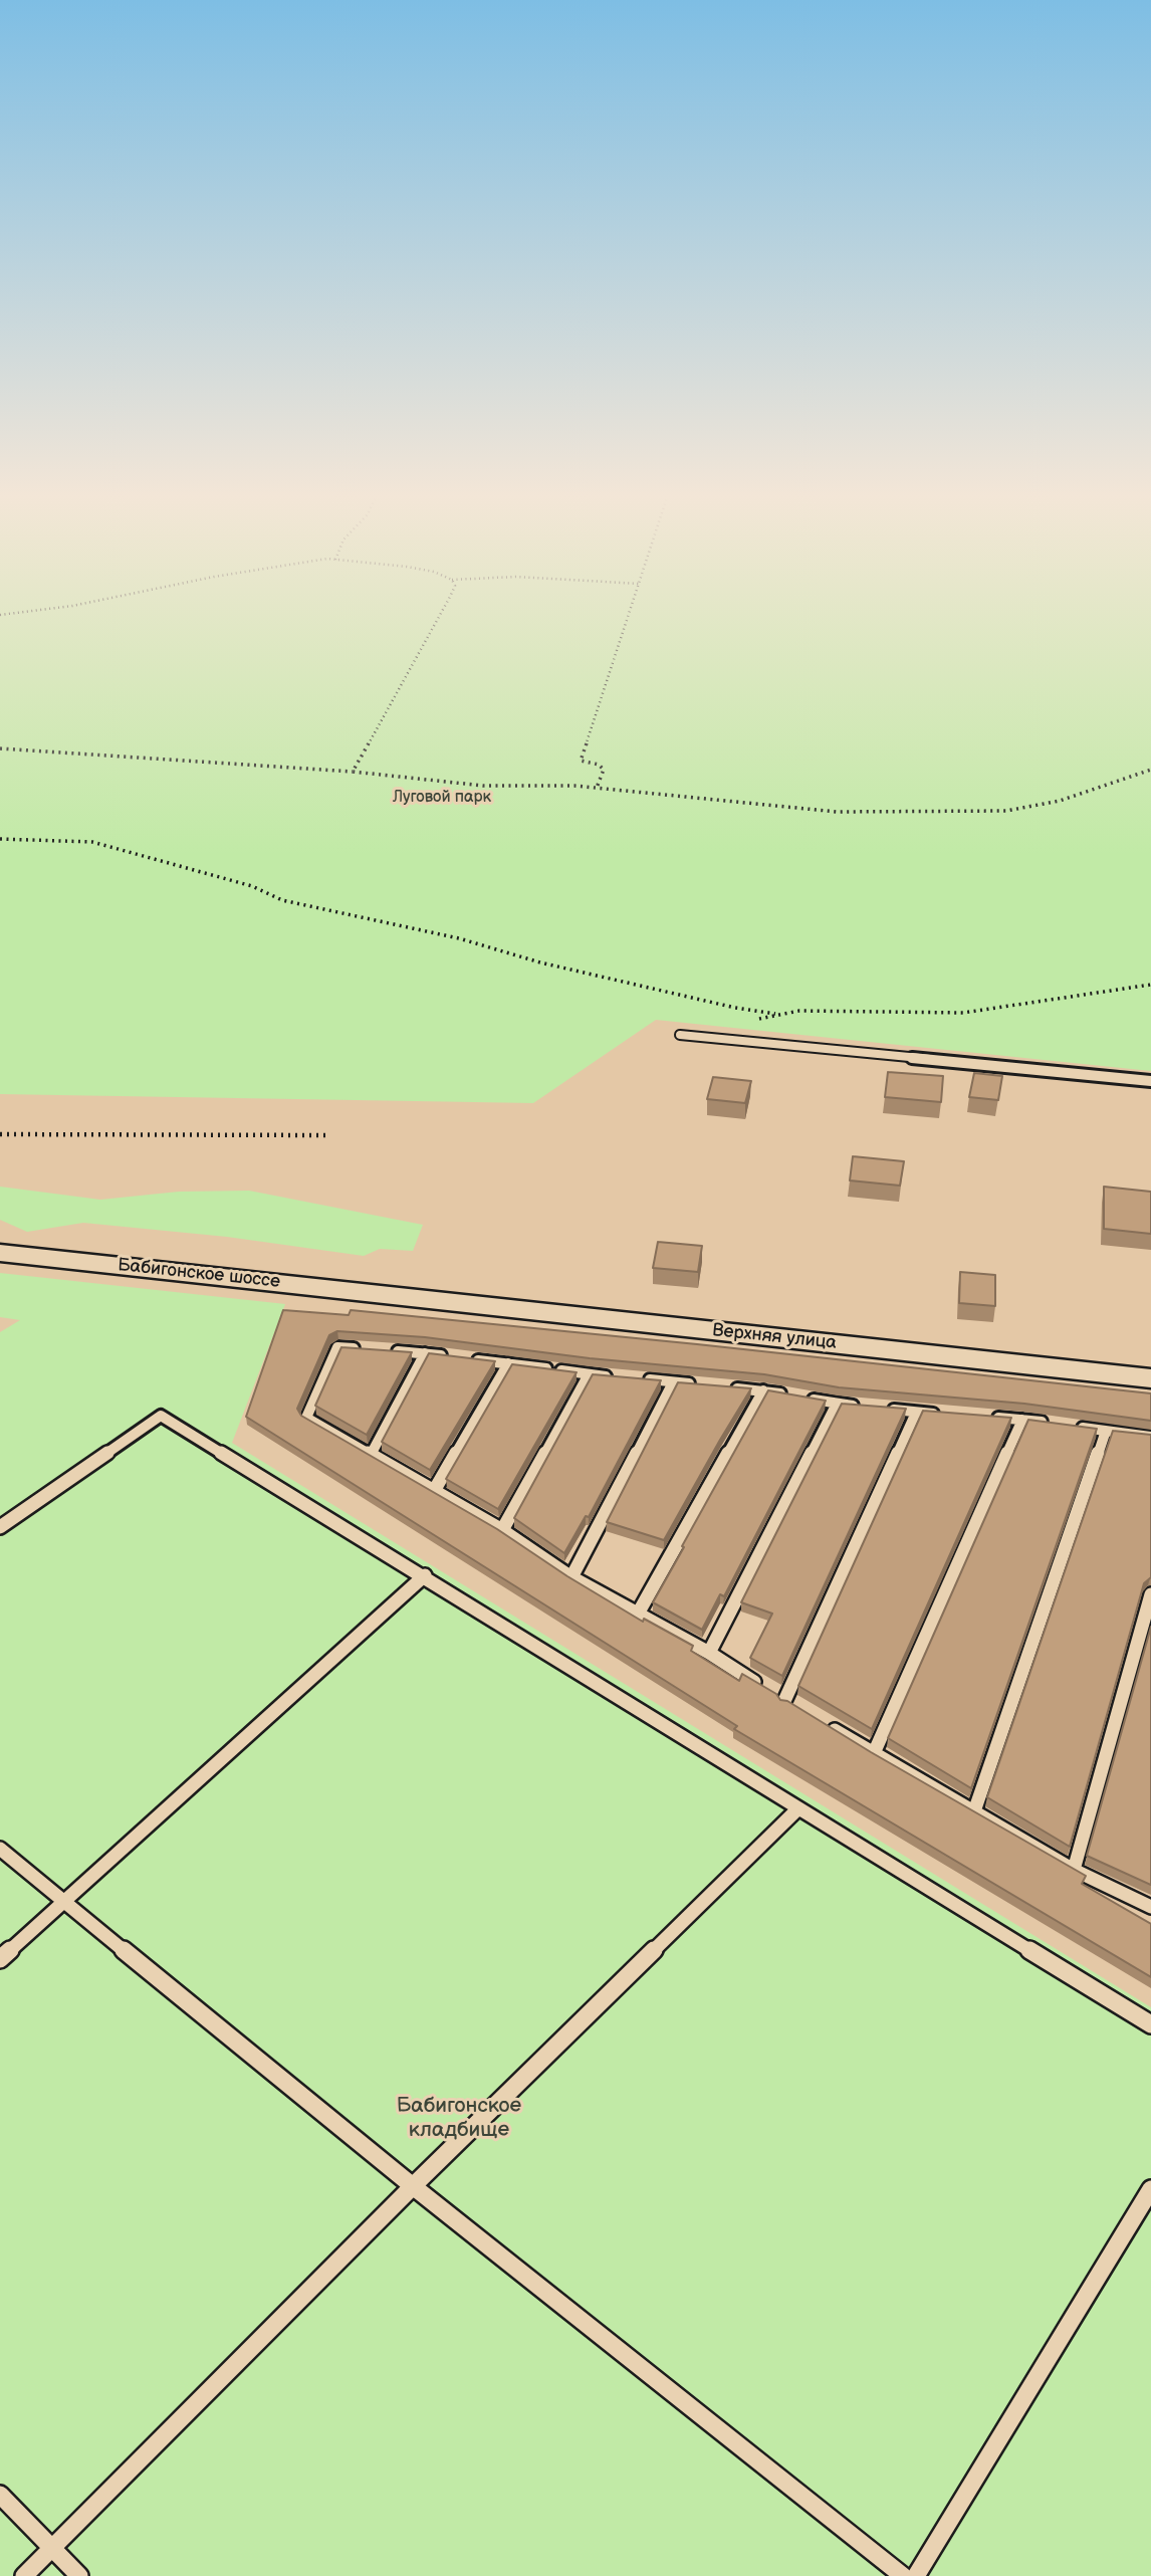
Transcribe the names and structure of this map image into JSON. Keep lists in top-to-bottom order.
{
  "streets": {
    "street": ["Бабигонское шоссе", "Верхняя улица"]
  },
  "crossings": [
    ["Бабигонское шоссе", "Верхняя улица"]
  ],
  "parks": ["Луговой парк", "Бабигонское кладбище"]
}
